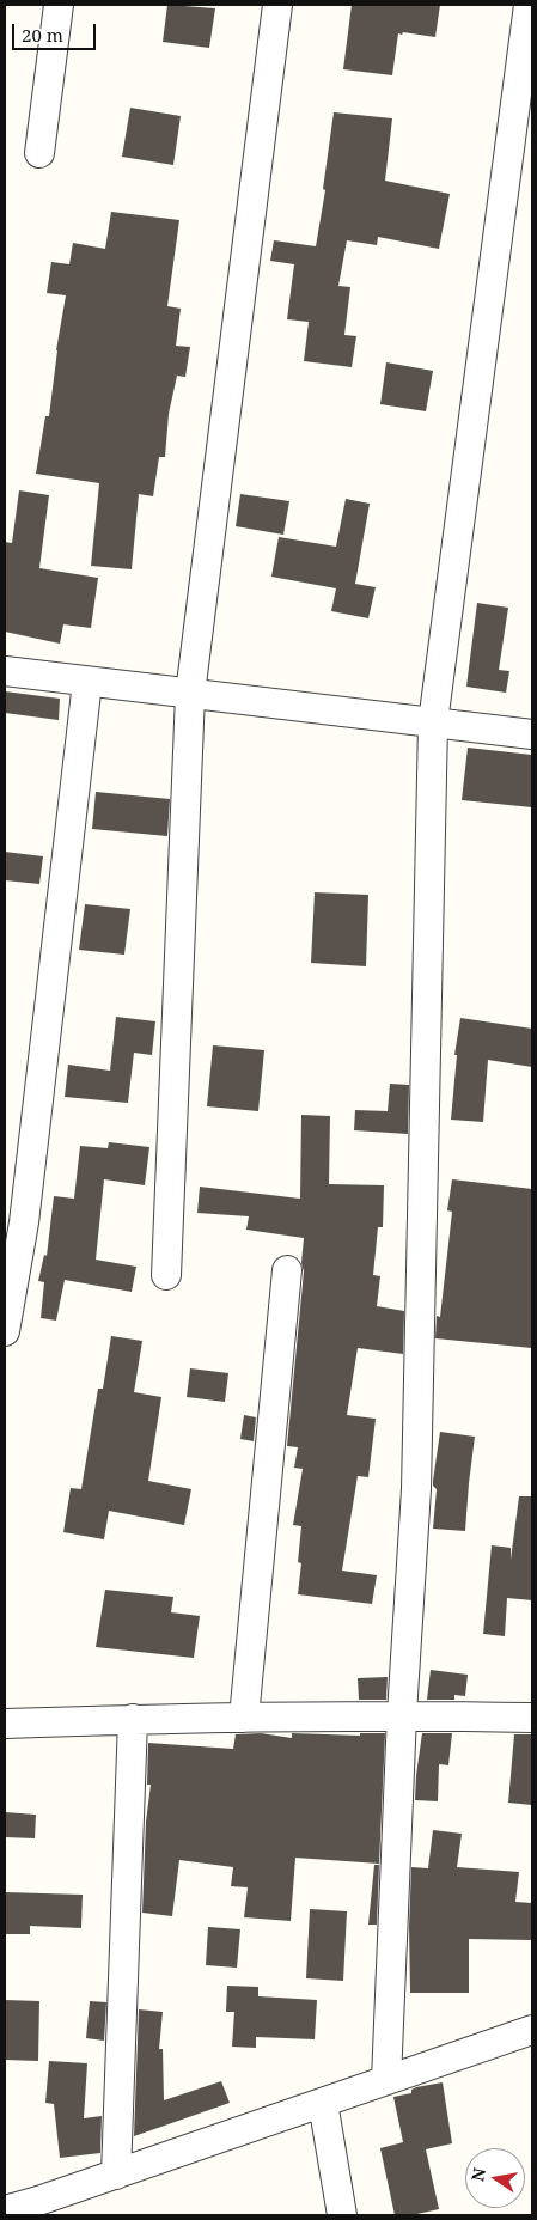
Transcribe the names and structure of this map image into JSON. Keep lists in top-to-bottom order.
{
  "scale_bar": "20 m",
  "north": "left"
}
